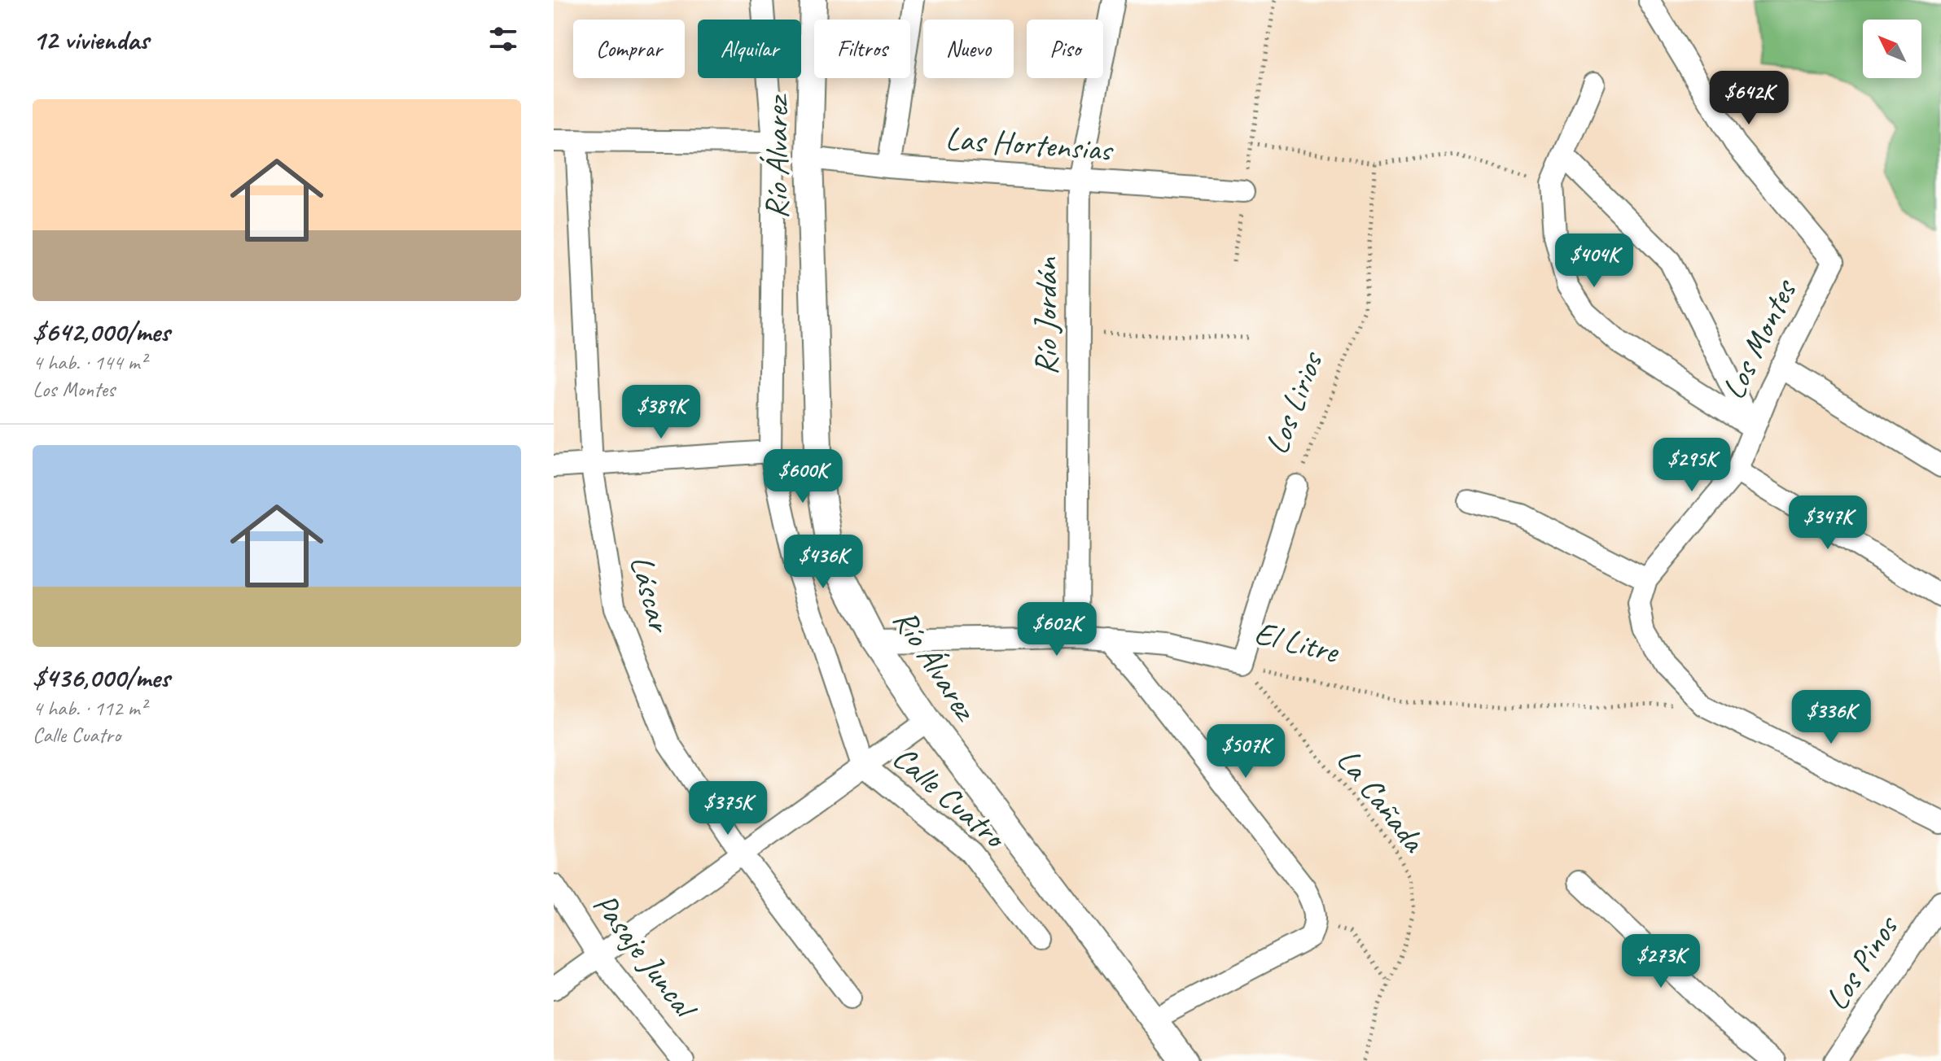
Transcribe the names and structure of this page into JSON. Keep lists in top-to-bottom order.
{
  "streets": {
    "street": [
      "Las Hortensias",
      "Río Álvarez",
      "Río Jordán",
      "Los Montes",
      "Los Lirios",
      "Láscar",
      "El Litre",
      "Calle Cuatro",
      "Pasaje Juncal",
      "Los Pinos"
    ],
    "path": ["La Cañada"]
  },
  "crossings": [
    ["Las Hortensias", "Río Álvarez"],
    ["Las Hortensias", "Río Jordán"],
    ["Río Álvarez", "El Litre"],
    ["Río Jordán", "El Litre"],
    ["Los Montes", "El Litre"],
    ["Los Lirios", "El Litre"],
    ["Los Lirios", "La Cañada"],
    ["El Litre", "La Cañada"]
  ],
  "north": "top left",
  "page": {
    "heading": "12 viviendas",
    "chip": [
      "Comprar",
      "Alquilar",
      "Filtros",
      "Nuevo",
      "Piso"
    ],
    "price": [
      "$642K",
      "$404K",
      "$389K",
      "$295K",
      "$600K",
      "$347K",
      "$436K",
      "$602K",
      "$336K",
      "$507K",
      "$375K",
      "$273K"
    ],
    "list": [
      {
        "name": "$642,000/mes",
        "note": "4 hab. · 144 m² · Los Montes"
      },
      {
        "name": "$436,000/mes",
        "note": "4 hab. · 112 m² · Calle Cuatro"
      }
    ]
  }
}
